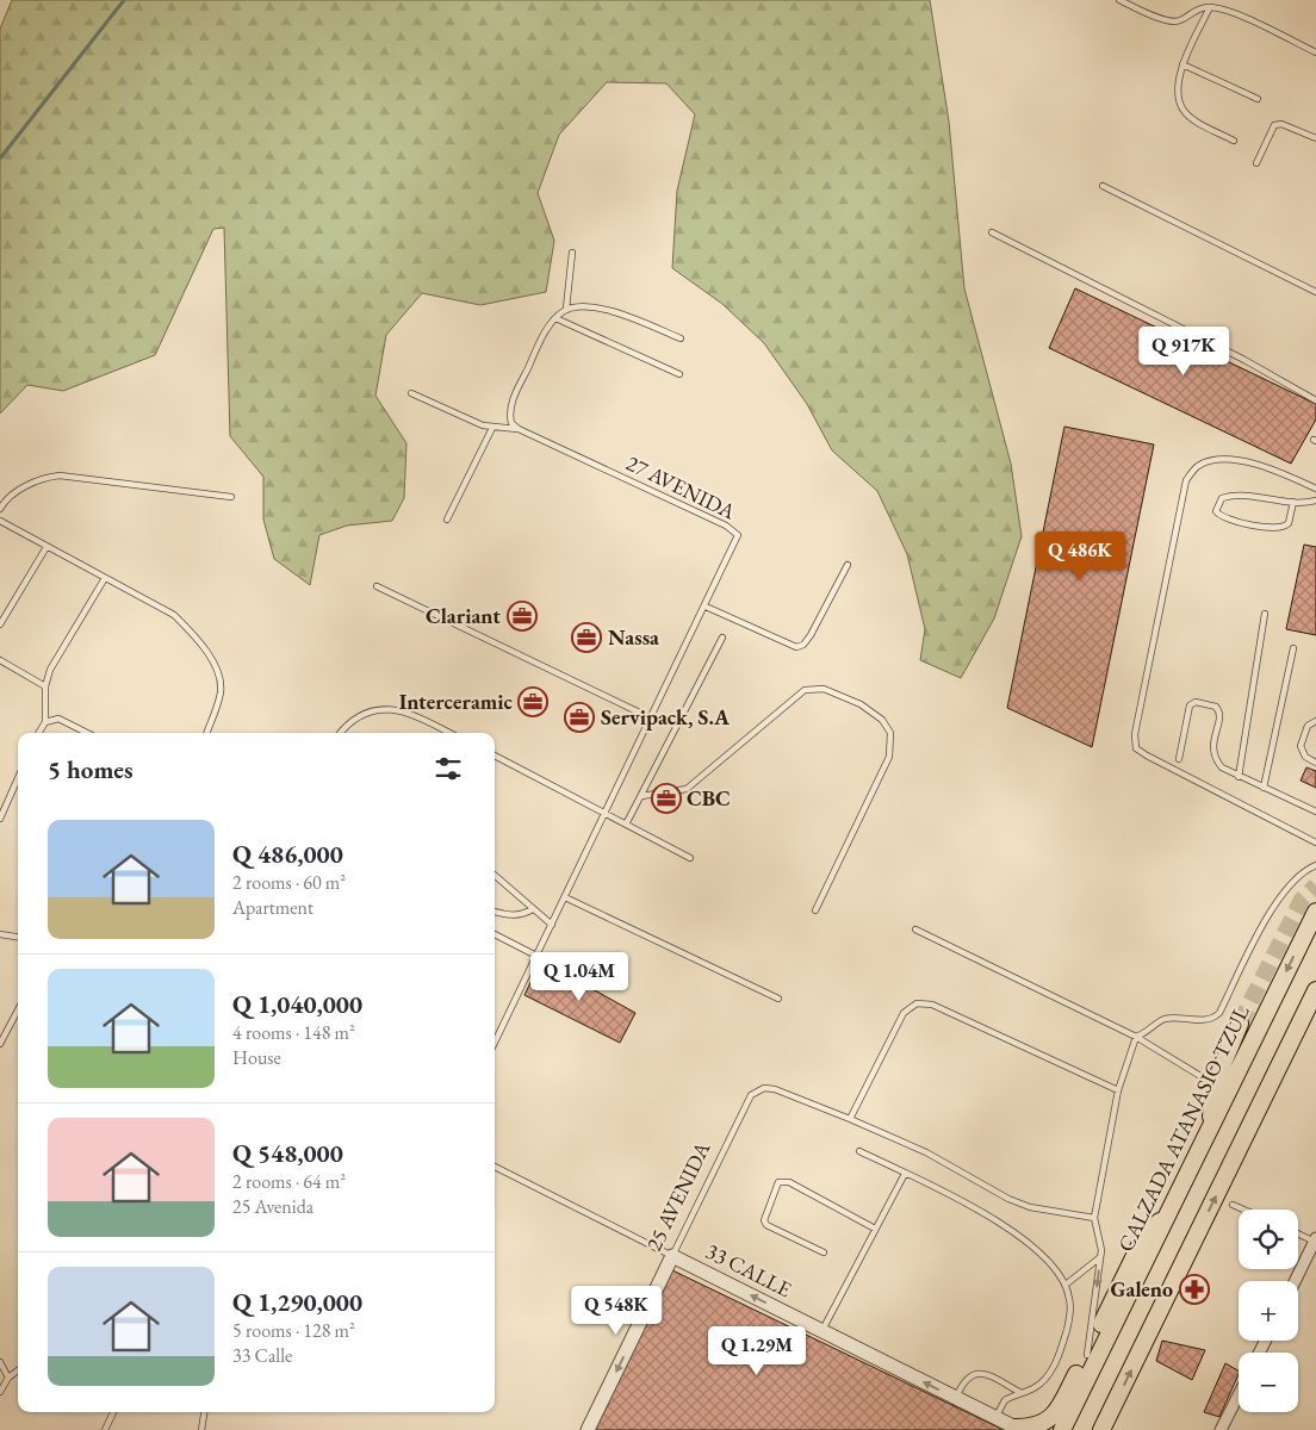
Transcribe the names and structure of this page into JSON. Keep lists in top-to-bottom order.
{
  "streets": {
    "main road": ["CALZADA ATANASIO TZUL"],
    "street": ["25 AVENIDA", "33 CALLE"],
    "lane": ["27 AVENIDA"]
  },
  "crossings": [
    ["25 AVENIDA", "33 CALLE"]
  ],
  "one_way": ["33 CALLE"],
  "places": {
    "office": [
      "Clariant",
      "Nassa",
      "Interceramic",
      "Servipack, S.A",
      "CBC"
    ],
    "pharmacy": ["Galeno"]
  },
  "page": {
    "price": [
      "Q 917K",
      "Q 486K",
      "Q 1.04M",
      "Q 548K",
      "Q 1.29M"
    ],
    "heading": "5 homes",
    "list": [
      {
        "name": "Q 486,000",
        "note": "2 rooms · 60 m² · Apartment"
      },
      {
        "name": "Q 1,040,000",
        "note": "4 rooms · 148 m² · House"
      },
      {
        "name": "Q 548,000",
        "note": "2 rooms · 64 m² · 25 Avenida"
      },
      {
        "name": "Q 1,290,000",
        "note": "5 rooms · 128 m² · 33 Calle"
      }
    ],
    "map_buttons": ["+", "−"]
  }
}
